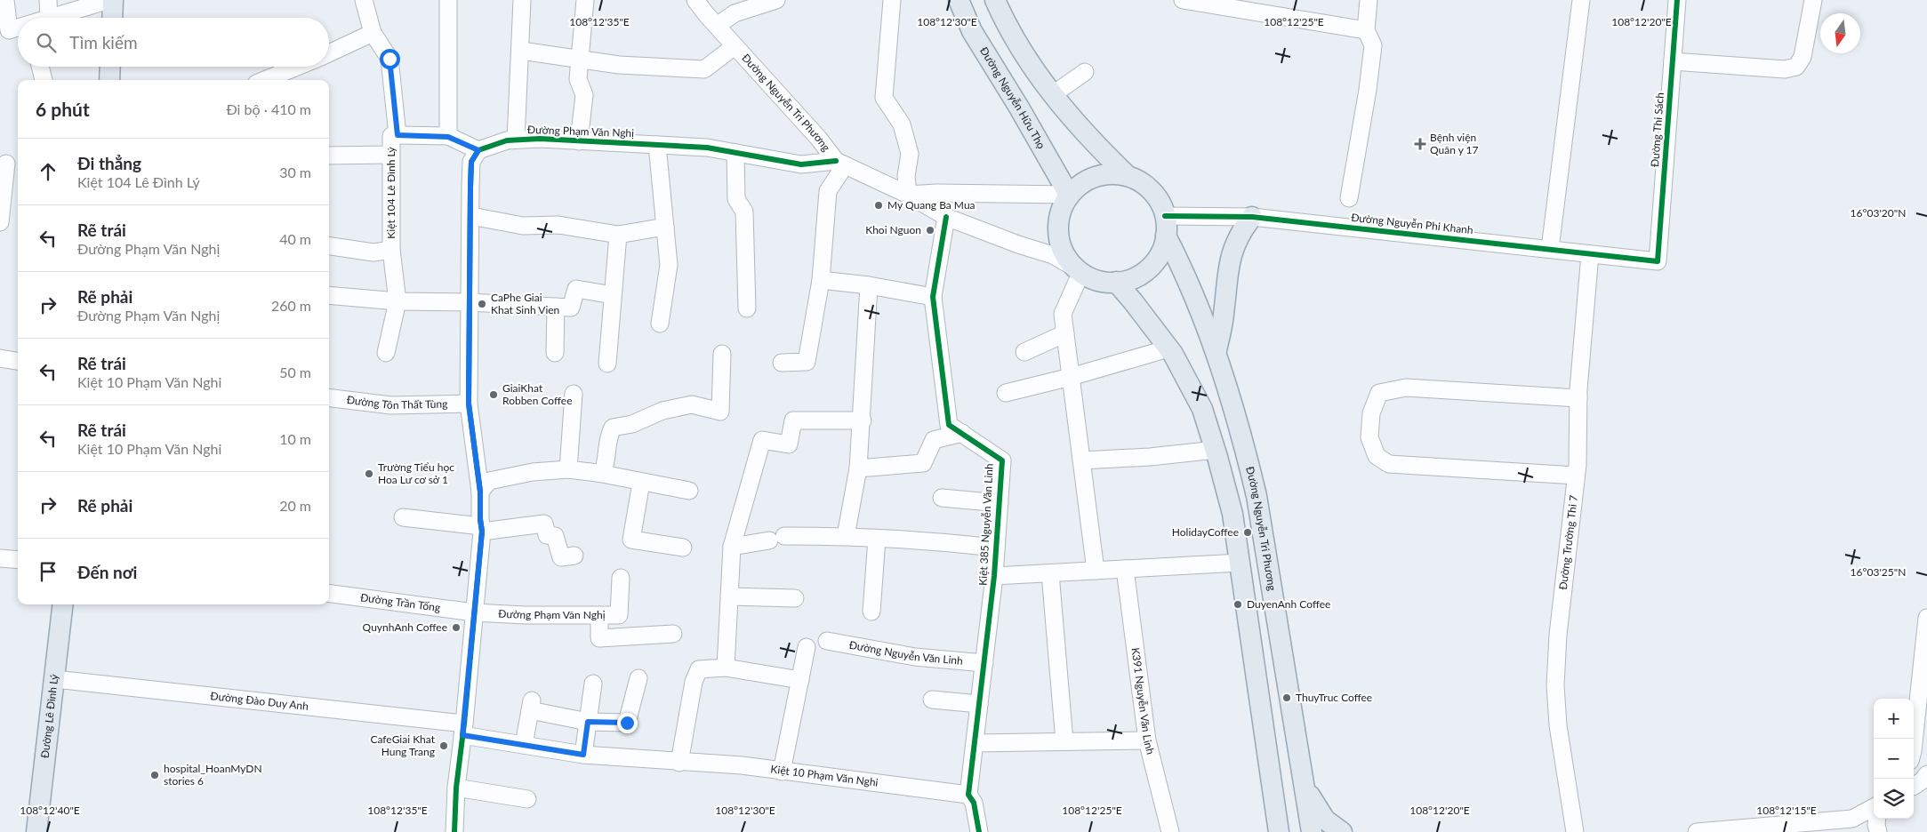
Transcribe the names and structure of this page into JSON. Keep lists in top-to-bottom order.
{
  "streets": {
    "main road": ["Đường Nguyễn Hữu Thọ", "Đường Nguyễn Tri Phương", "Đường Lê Đình Lý"],
    "street": [
      "Đường Thi Sách",
      "Đường Phạm Văn Nghị",
      "Kiệt 104 Lê Đình Lý",
      "Đường Nguyễn Phi Khanh",
      "Đường Tôn Thất Tùng",
      "Kiệt 385 Nguyễn Văn Linh",
      "Đường Trường Thi 7",
      "Đường Trần Tống",
      "Đường Nguyễn Văn Linh",
      "Đường Đào Duy Anh",
      "K391 Nguyễn Văn Linh",
      "Kiệt 10 Phạm Văn Nghi"
    ]
  },
  "crossings": [
    ["Đường Nguyễn Hữu Thọ", "Đường Nguyễn Tri Phương"],
    ["Đường Nguyễn Hữu Thọ", "Đường Nguyễn Phi Khanh"],
    ["Đường Nguyễn Tri Phương", "Đường Phạm Văn Nghị"],
    ["Đường Nguyễn Tri Phương", "Đường Nguyễn Phi Khanh"],
    ["Đường Nguyễn Tri Phương", "Kiệt 385 Nguyễn Văn Linh"],
    ["Đường Thi Sách", "Đường Nguyễn Phi Khanh"],
    ["Đường Phạm Văn Nghị", "Đường Trần Tống"],
    ["Đường Nguyễn Phi Khanh", "Đường Trường Thi 7"],
    ["Kiệt 385 Nguyễn Văn Linh", "Đường Nguyễn Văn Linh"],
    ["Kiệt 385 Nguyễn Văn Linh", "Kiệt 10 Phạm Văn Nghi"],
    ["Đường Đào Duy Anh", "Đường Lê Đình Lý"],
    ["Đường Đào Duy Anh", "Kiệt 10 Phạm Văn Nghi"]
  ],
  "places": {
    "health": ["Bệnh viện Quân y 17"],
    "other": [
      "My Quang Ba Mua",
      "Khoi Nguon",
      "CaPhe Giai Khat Sinh Vien",
      "GiaiKhat Robben Coffee",
      "Trường Tiểu học Hoa Lư cơ sở 1",
      "HolidayCoffee",
      "DuyenAnh Coffee",
      "QuynhAnh Coffee",
      "ThuyTruc Coffee",
      "CafeGiai Khat Hung Trang",
      "hospital_HoanMyDN stories 6"
    ]
  },
  "north": "bottom",
  "page": {
    "search": "Tìm kiếm",
    "heading": ["6 phút", "Đi bộ · 410 m"],
    "list": [
      ["Đi thẳng", "Kiệt 104 Lê Đình Lý", "30 m"],
      ["Rẽ trái", "Đường Phạm Văn Nghị", "40 m"],
      ["Rẽ phải", "Đường Phạm Văn Nghị", "260 m"],
      ["Rẽ trái", "Kiệt 10 Phạm Văn Nghi", "50 m"],
      ["Rẽ trái", "Kiệt 10 Phạm Văn Nghi", "10 m"],
      ["Rẽ phải", "20 m"],
      "Đến nơi"
    ],
    "map_buttons": ["+", "−"]
  },
  "coordinates": [
    "108°12'35\"E",
    "108°12'30\"E",
    "108°12'25\"E",
    "108°12'20\"E",
    "16°03'20\"N",
    "16°03'25\"N",
    "108°12'40\"E",
    "108°12'15\"E"
  ]
}
